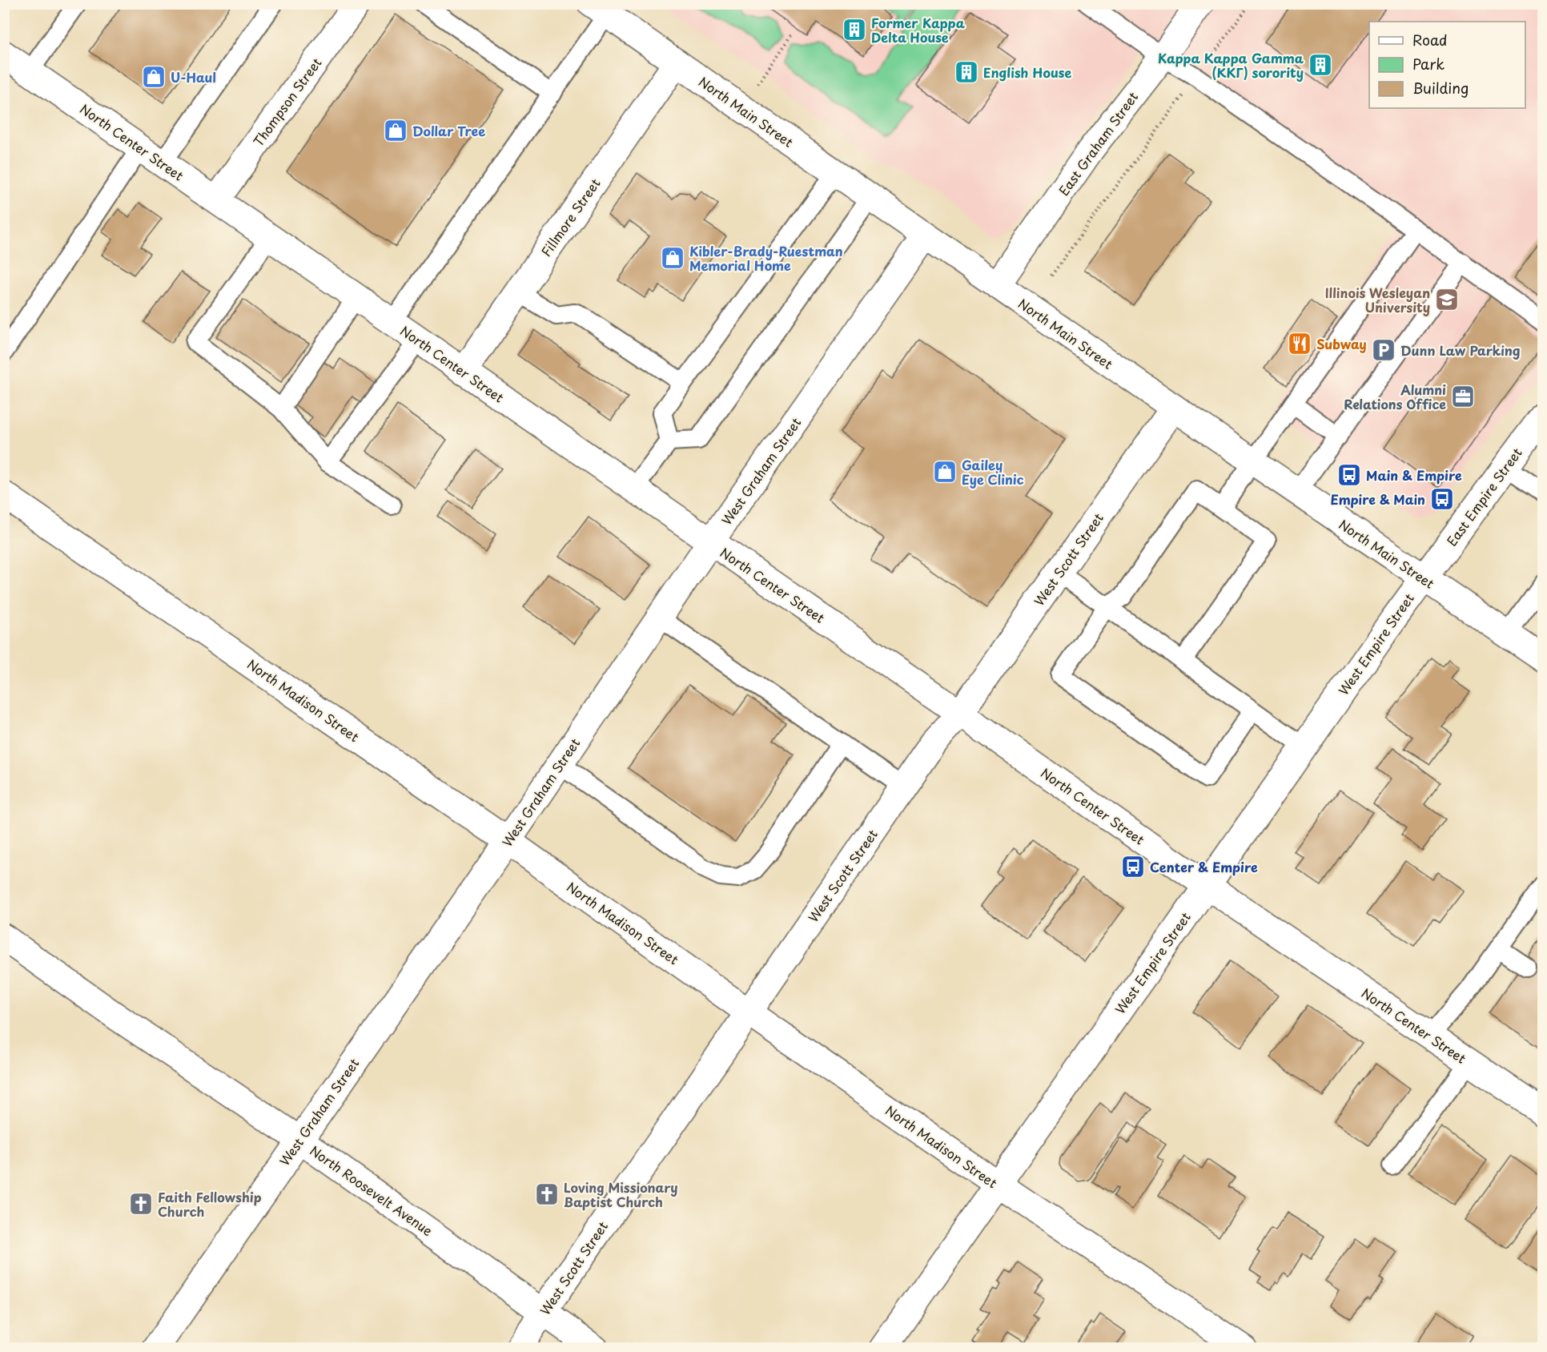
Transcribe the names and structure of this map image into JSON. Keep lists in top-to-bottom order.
{
  "streets": {
    "street": [
      "Thompson Street",
      "North Main Street",
      "North Center Street",
      "East Graham Street",
      "Fillmore Street",
      "West Graham Street",
      "East Empire Street",
      "West Scott Street",
      "West Empire Street",
      "North Madison Street",
      "North Roosevelt Avenue"
    ]
  },
  "crossings": [
    ["Thompson Street", "North Center Street"],
    ["North Main Street", "East Graham Street"],
    ["North Main Street", "Fillmore Street"],
    ["North Main Street", "West Graham Street"],
    ["North Main Street", "East Empire Street"],
    ["North Main Street", "West Scott Street"],
    ["North Main Street", "West Empire Street"],
    ["North Center Street", "Fillmore Street"],
    ["North Center Street", "West Graham Street"],
    ["North Center Street", "West Scott Street"],
    ["North Center Street", "West Empire Street"],
    ["West Graham Street", "North Madison Street"],
    ["West Graham Street", "North Roosevelt Avenue"],
    ["East Empire Street", "West Empire Street"],
    ["West Scott Street", "North Madison Street"],
    ["West Scott Street", "North Roosevelt Avenue"],
    ["West Empire Street", "North Madison Street"]
  ],
  "places": {
    "building": ["Former Kappa Delta House", "Kappa Kappa Gamma (ΚΚΓ) sorority", "English House"],
    "shop": [
      "U-Haul",
      "Dollar Tree",
      "Kibler-Brady-Ruestman Memorial Home",
      "Gailey Eye Clinic"
    ],
    "school or university": ["Illinois Wesleyan University"],
    "restaurant": ["Subway"],
    "parking": ["Dunn Law Parking"],
    "office": ["Alumni Relations Office"],
    "bus stop": ["Main & Empire", "Empire & Main", "Center & Empire"],
    "church": ["Loving Missionary Baptist Church", "Faith Fellowship Church"]
  },
  "legend": ["Road", "Park", "Building"]
}
